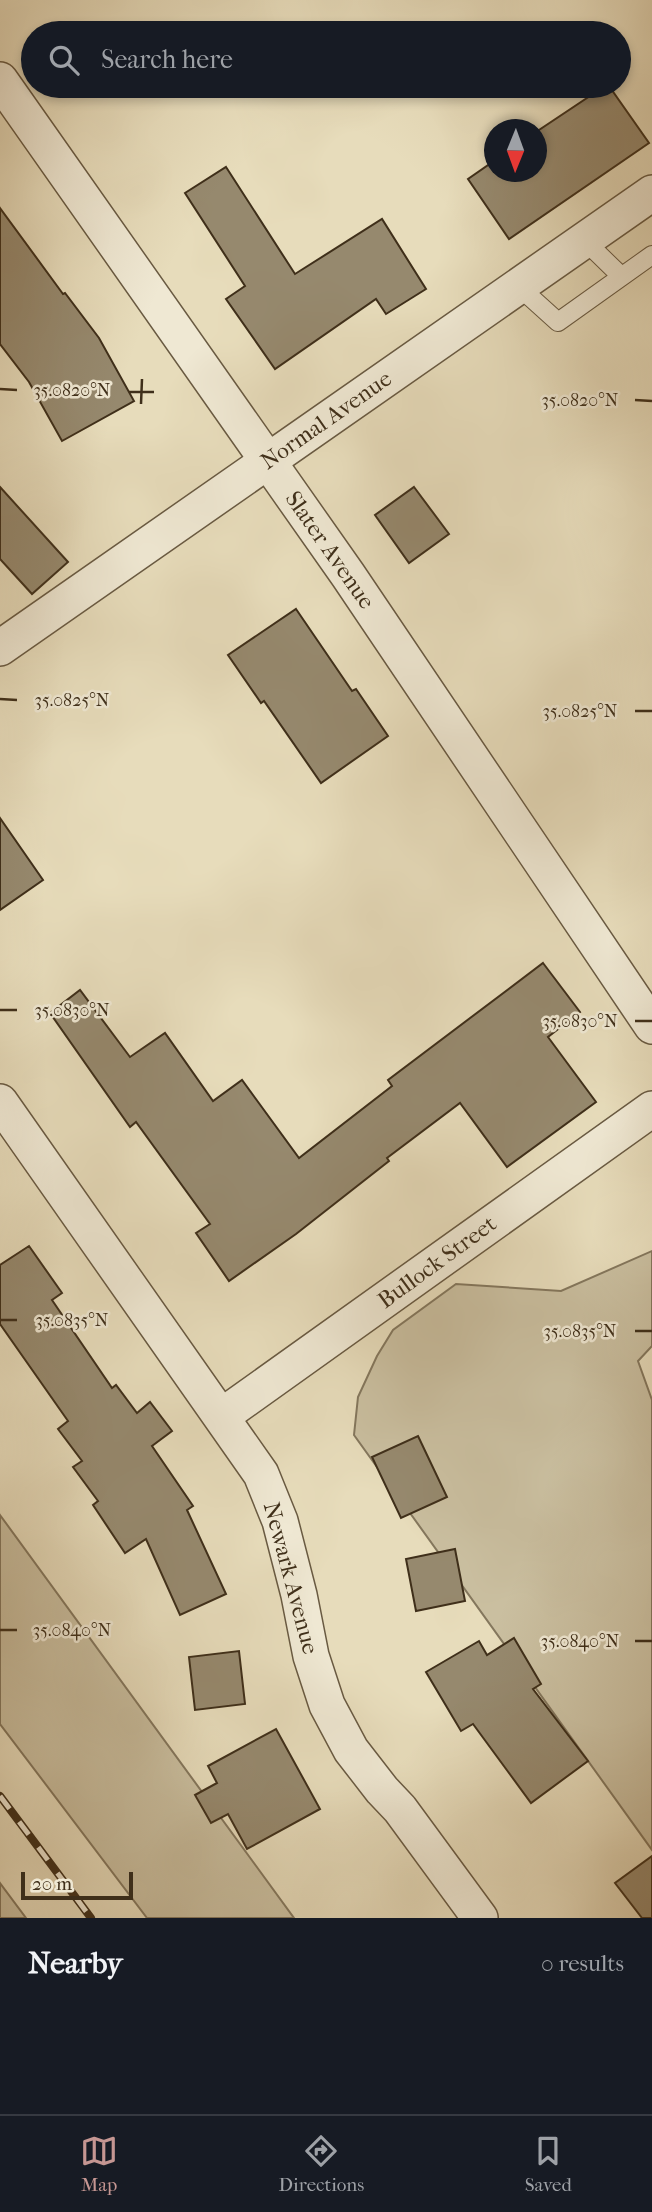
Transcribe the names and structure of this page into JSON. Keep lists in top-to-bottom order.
{
  "streets": {
    "street": [
      "Normal Avenue",
      "Slater Avenue",
      "Bullock Street",
      "Newark Avenue"
    ]
  },
  "crossings": [
    ["Normal Avenue", "Slater Avenue"],
    ["Bullock Street", "Newark Avenue"]
  ],
  "scale_bar": "20 m",
  "north": "bottom",
  "page": {
    "search": "Search here",
    "scale": "20 m",
    "heading": ["Nearby", "0 results"],
    "nav": ["Map", "Directions", "Saved"]
  },
  "coordinates": [
    "35.0820°N",
    "35.0825°N",
    "35.0830°N",
    "35.0835°N",
    "35.0840°N"
  ]
}
